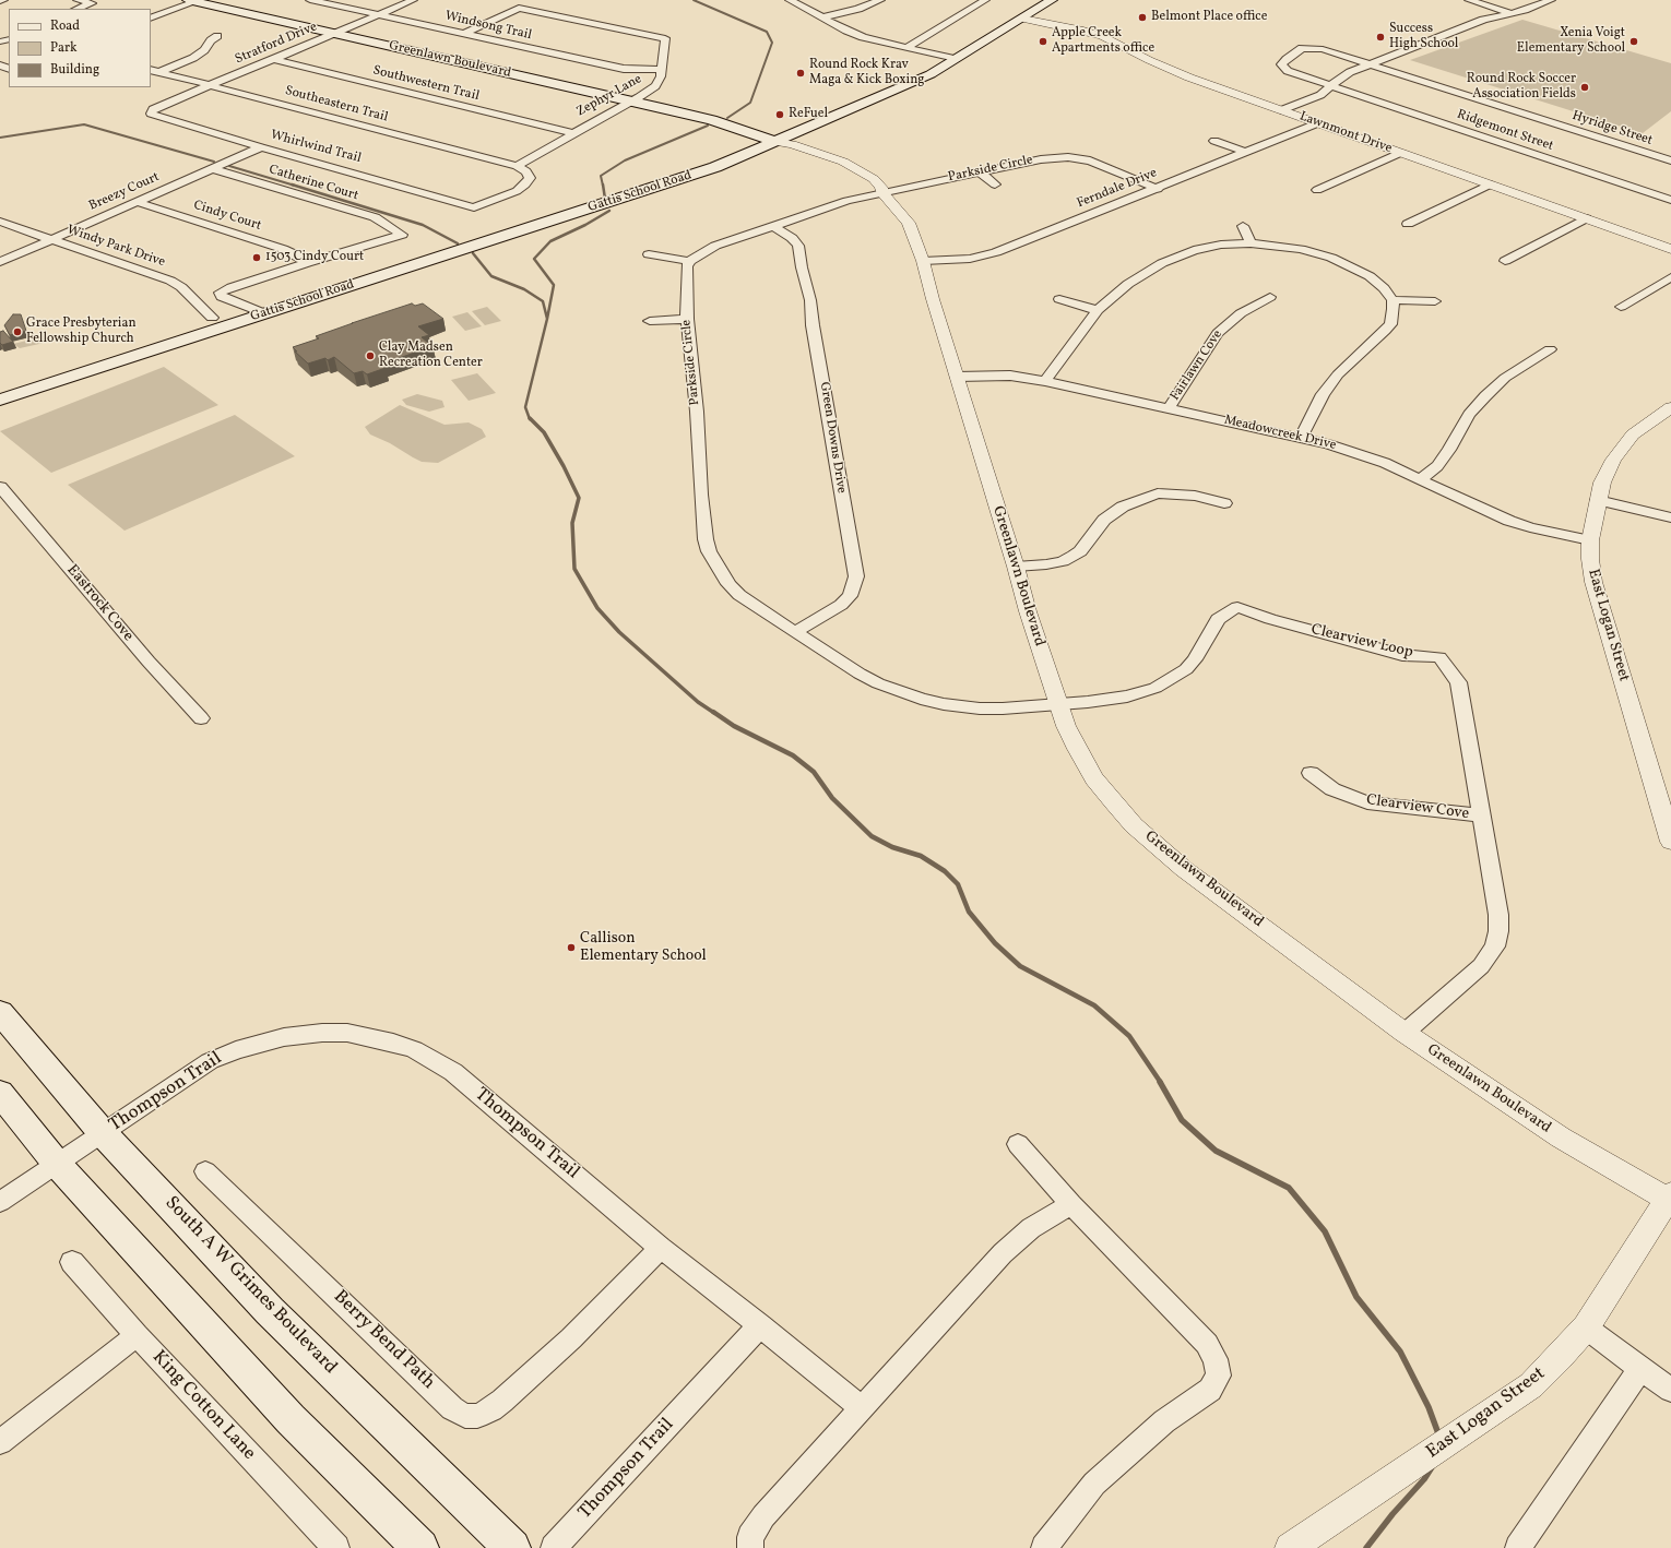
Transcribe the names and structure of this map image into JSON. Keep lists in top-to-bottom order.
{
  "streets": {
    "main road": ["Greenlawn Boulevard", "Gattis School Road", "South A W Grimes Boulevard"],
    "street": [
      "Windsong Trail",
      "Stratford Drive",
      "Southwestern Trail",
      "Zephyr Lane",
      "Southeastern Trail",
      "Hyridge Street",
      "Ridgemont Street",
      "Lawnmont Drive",
      "Whirlwind Trail",
      "Parkside Circle",
      "Catherine Court",
      "Ferndale Drive",
      "Breezy Court",
      "Cindy Court",
      "Windy Park Drive",
      "Fairlawn Cove",
      "Meadowcreek Drive",
      "Green Downs Drive",
      "Eastrock Cove",
      "East Logan Street",
      "Clearview Loop",
      "Clearview Cove",
      "Thompson Trail",
      "Berry Bend Path",
      "King Cotton Lane"
    ]
  },
  "crossings": [
    ["Windsong Trail", "Stratford Drive"],
    ["Windsong Trail", "Zephyr Lane"],
    ["Stratford Drive", "Greenlawn Boulevard"],
    ["Stratford Drive", "Southwestern Trail"],
    ["Stratford Drive", "Southeastern Trail"],
    ["Stratford Drive", "Whirlwind Trail"],
    ["Greenlawn Boulevard", "Zephyr Lane"],
    ["Greenlawn Boulevard", "Parkside Circle"],
    ["Greenlawn Boulevard", "Ferndale Drive"],
    ["Greenlawn Boulevard", "Gattis School Road"],
    ["Greenlawn Boulevard", "Meadowcreek Drive"],
    ["Greenlawn Boulevard", "East Logan Street"],
    ["Greenlawn Boulevard", "Clearview Loop"],
    ["Southwestern Trail", "Zephyr Lane"],
    ["Zephyr Lane", "Southeastern Trail"],
    ["Zephyr Lane", "Whirlwind Trail"],
    ["Southeastern Trail", "Whirlwind Trail"],
    ["Hyridge Street", "Ridgemont Street"],
    ["Lawnmont Drive", "Ferndale Drive"],
    ["Lawnmont Drive", "Gattis School Road"],
    ["Whirlwind Trail", "Breezy Court"],
    ["Parkside Circle", "Ferndale Drive"],
    ["Parkside Circle", "Green Downs Drive"],
    ["Parkside Circle", "Clearview Loop"],
    ["Catherine Court", "Breezy Court"],
    ["Catherine Court", "Cindy Court"],
    ["Breezy Court", "Cindy Court"],
    ["Breezy Court", "Windy Park Drive"],
    ["Gattis School Road", "Windy Park Drive"],
    ["Fairlawn Cove", "Meadowcreek Drive"],
    ["Meadowcreek Drive", "East Logan Street"],
    ["Clearview Loop", "Clearview Cove"],
    ["Thompson Trail", "South A W Grimes Boulevard"],
    ["Thompson Trail", "Berry Bend Path"]
  ],
  "places": [
    "Belmont Place office",
    "Success High School",
    "Apple Creek Apartments office",
    "Xenia Voigt Elementary School",
    "Round Rock Krav Maga & Kick Boxing",
    "Round Rock Soccer Association Fields",
    "ReFuel",
    "1503 Cindy Court",
    "Grace Presbyterian Fellowship Church",
    "Clay Madsen Recreation Center",
    "Callison Elementary School"
  ],
  "legend": ["Road", "Park", "Building"]
}
